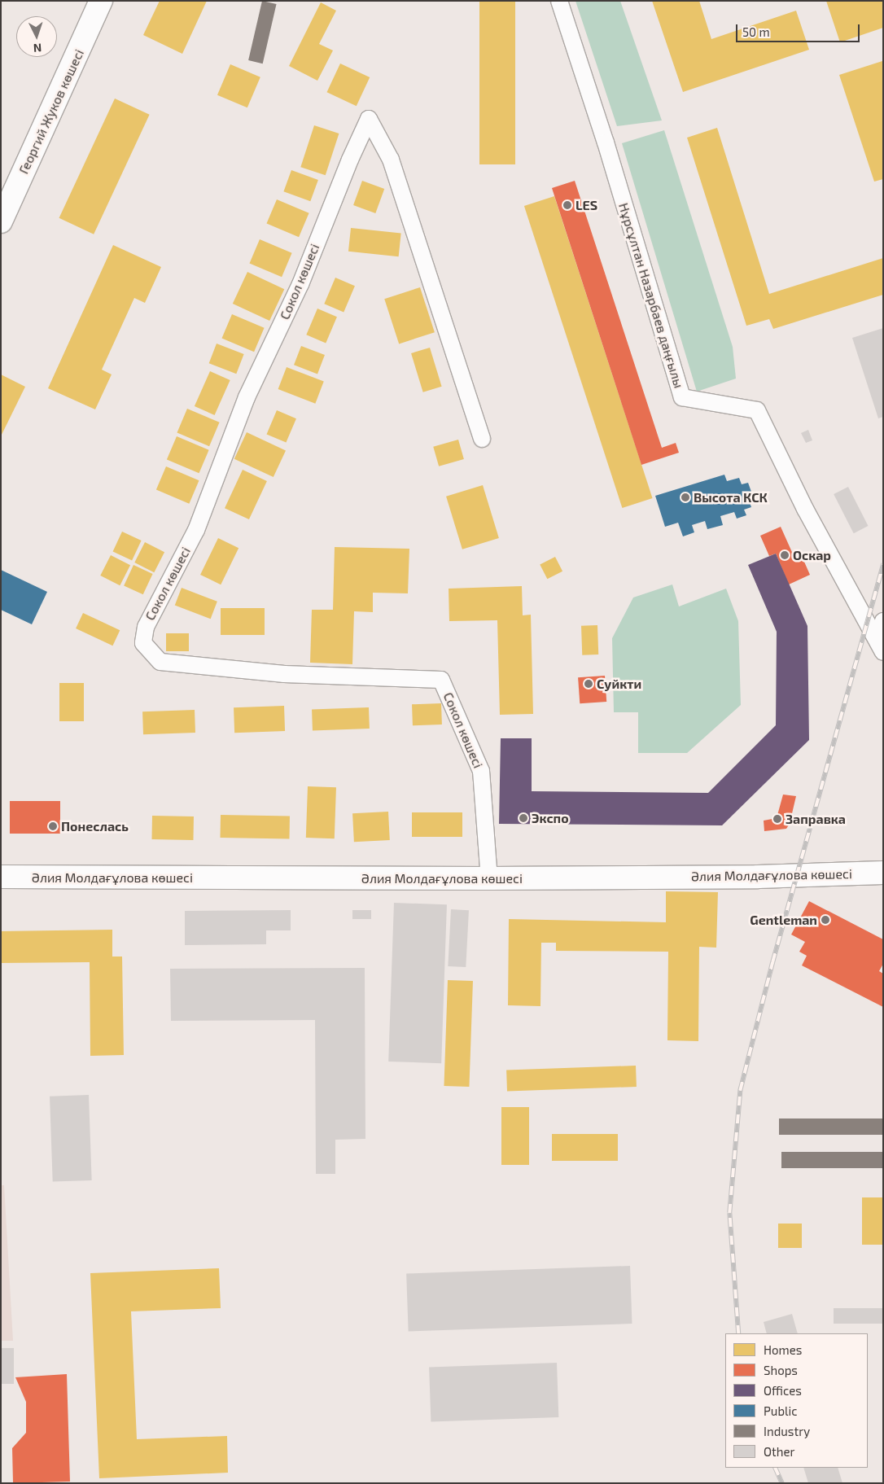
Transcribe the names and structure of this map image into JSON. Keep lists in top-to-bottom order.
{
  "streets": {
    "main road": ["Георгий Жуков көшесі", "Әлия Молдағұлова көшесі"],
    "street": ["Сокол көшесі", "Нұрсұлтан Назарбаев даңғылы"]
  },
  "crossings": [
    ["Сокол көшесі", "Әлия Молдағұлова көшесі"]
  ],
  "places": [
    "LES",
    "Высота КСК",
    "Оскар",
    "Суйкти",
    "Экспо",
    "Заправка",
    "Понеслась",
    "Gentleman"
  ],
  "legend": [
    "Homes",
    "Shops",
    "Offices",
    "Public",
    "Industry",
    "Other"
  ],
  "scale_bar": "50 m",
  "north": "bottom"
}
